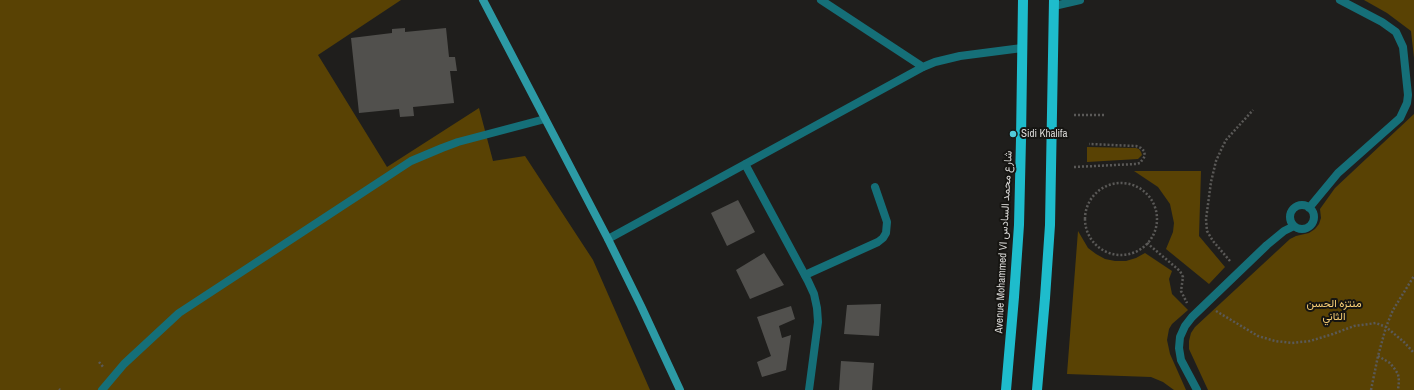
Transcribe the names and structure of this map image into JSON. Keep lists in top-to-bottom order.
{
  "streets": {
    "main road": ["Avenue Mohammed VI شارع محمد السادس"]
  },
  "parks": ["منتزه الحسن الثاني"],
  "places": ["Sidi Khalifa"]
}
